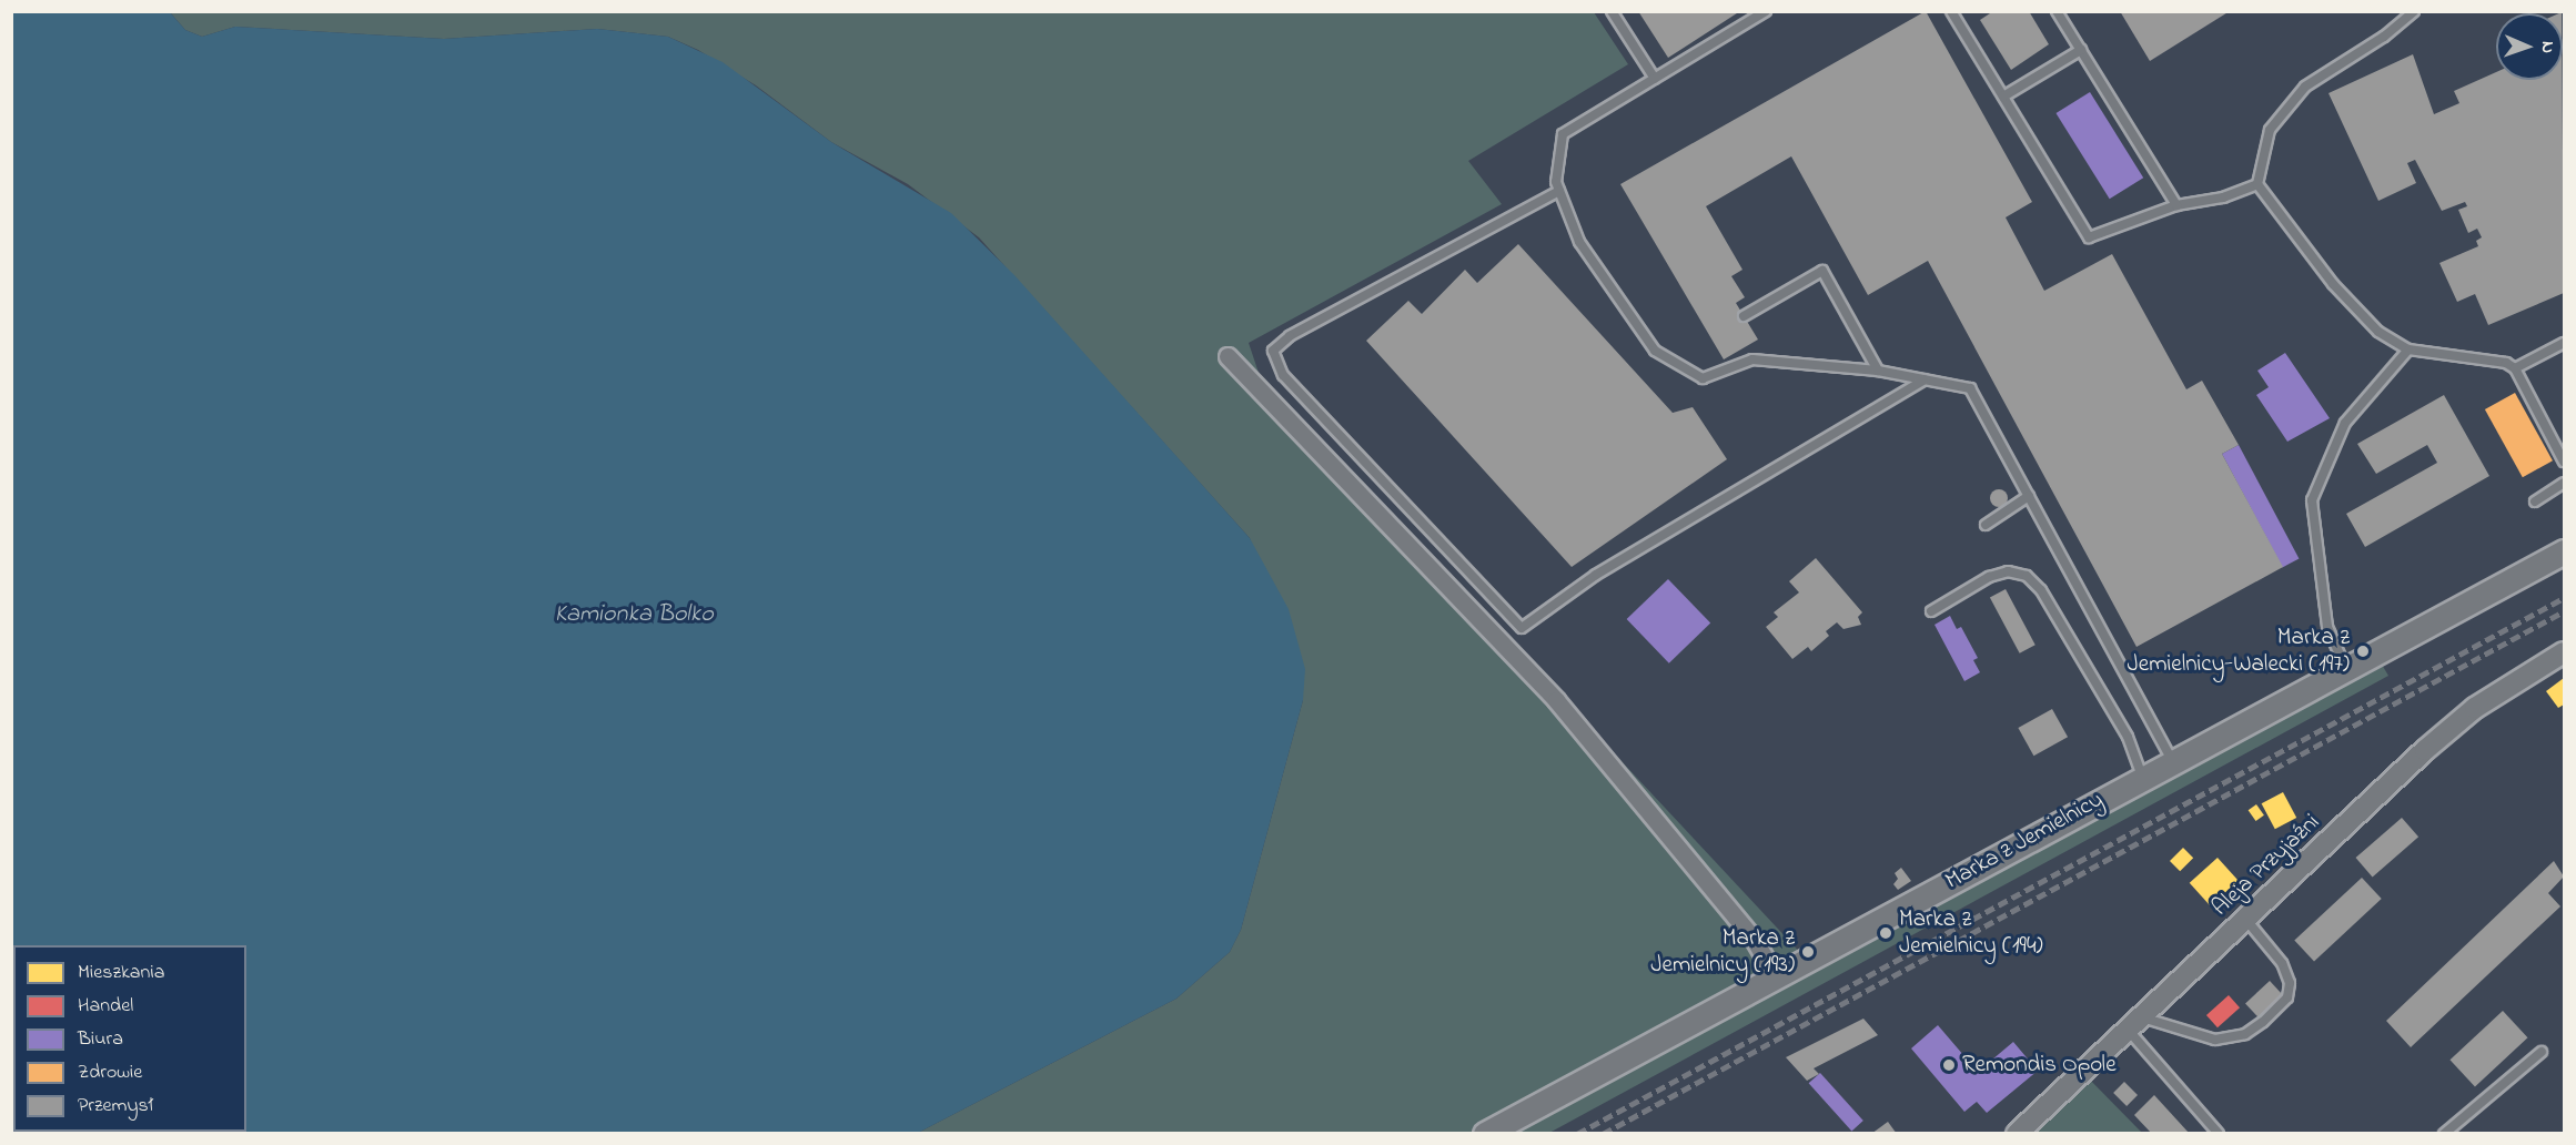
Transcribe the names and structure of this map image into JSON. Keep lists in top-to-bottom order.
{
  "streets": {
    "main road": ["Marka z Jemielnicy"],
    "street": ["Aleja Przyjaźni"]
  },
  "water": ["Kamionka Bolko"],
  "places": [
    "Marka z Jemielnicy-Walecki (197)",
    "Marka z Jemielnicy (194)",
    "Marka z Jemielnicy (193)",
    "Remondis Opole"
  ],
  "legend": [
    "Mieszkania",
    "Handel",
    "Biura",
    "Zdrowie",
    "Przemysł"
  ],
  "north": "right"
}
